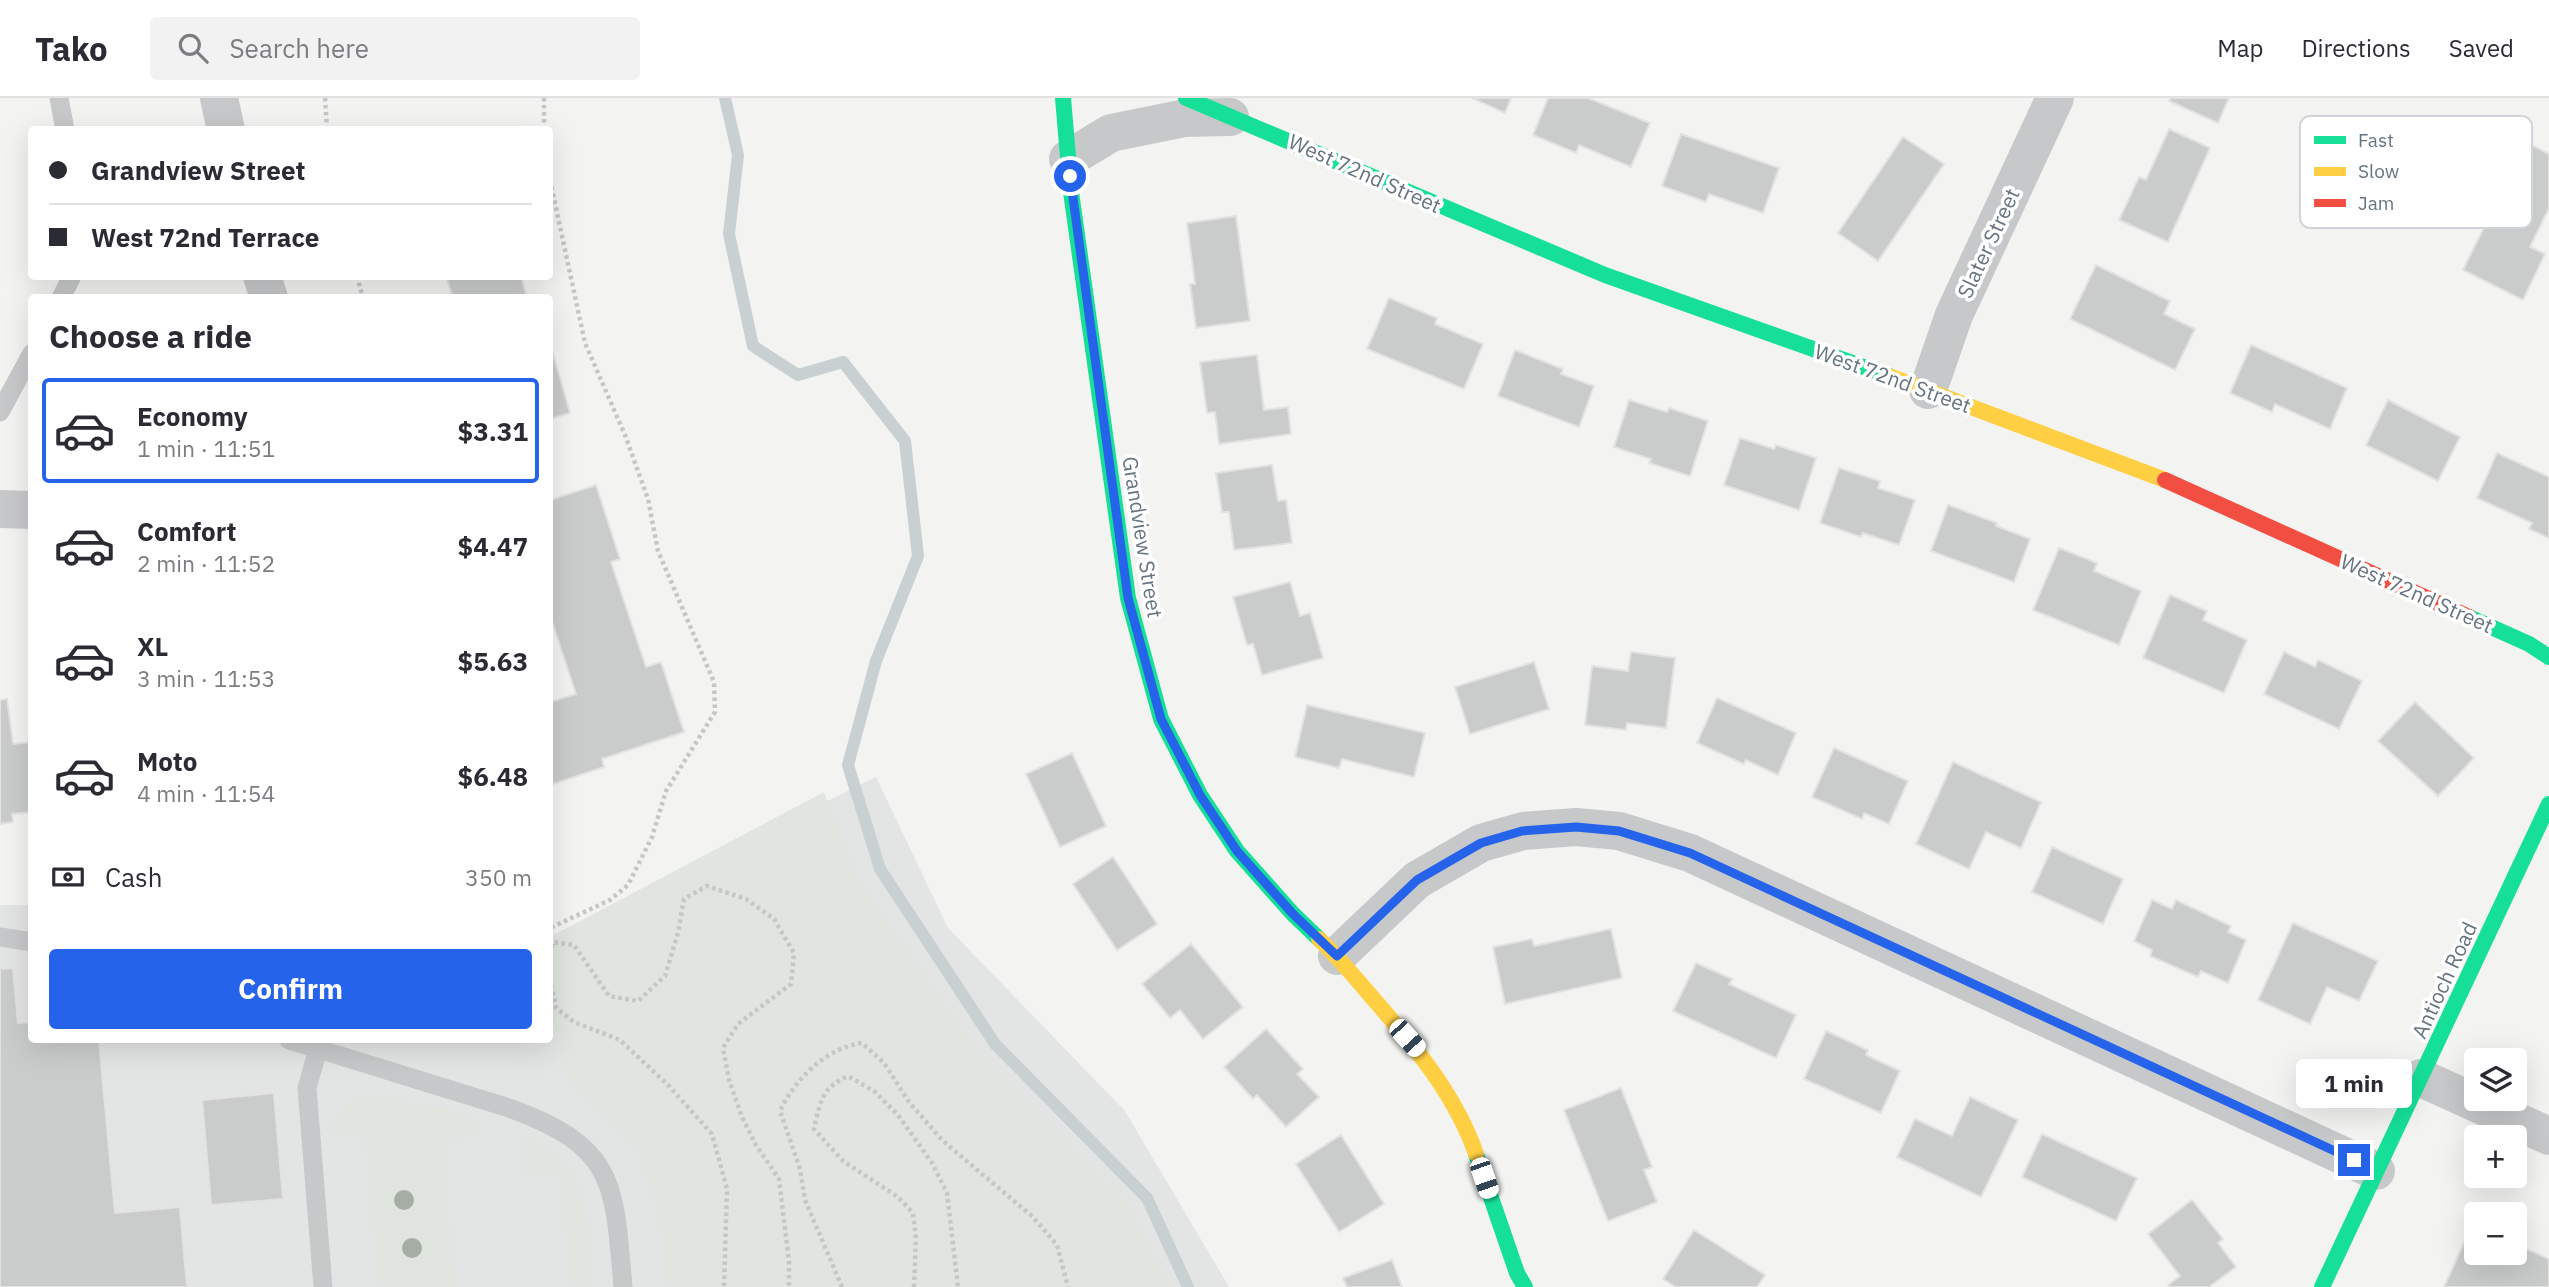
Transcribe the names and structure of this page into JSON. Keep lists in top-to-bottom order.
{
  "streets": {
    "street": [
      "West 72nd Street",
      "Slater Street",
      "Grandview Street",
      "Antioch Road"
    ]
  },
  "crossings": [
    ["West 72nd Street", "Slater Street"],
    ["West 72nd Street", "Grandview Street"]
  ],
  "legend": ["Fast", "Slow", "Jam"],
  "page": {
    "header": "Tako",
    "search": "Search here",
    "nav": ["Map", "Directions", "Saved"],
    "banner": ["Grandview Street", "West 72nd Terrace"],
    "heading": "Choose a ride",
    "list": [
      {
        "name": "Economy",
        "note": "1 min · 11:51",
        "value": "$3.31"
      },
      {
        "name": "Comfort",
        "note": "2 min · 11:52",
        "value": "$4.47"
      },
      {
        "name": "XL",
        "note": "3 min · 11:53",
        "value": "$5.63"
      },
      {
        "name": "Moto",
        "note": "4 min · 11:54",
        "value": "$6.48"
      }
    ],
    "pay": ["Cash", "350 m"],
    "buttons": "Confirm",
    "map_buttons": ["+", "−"],
    "bubble": "1 min"
  }
}
